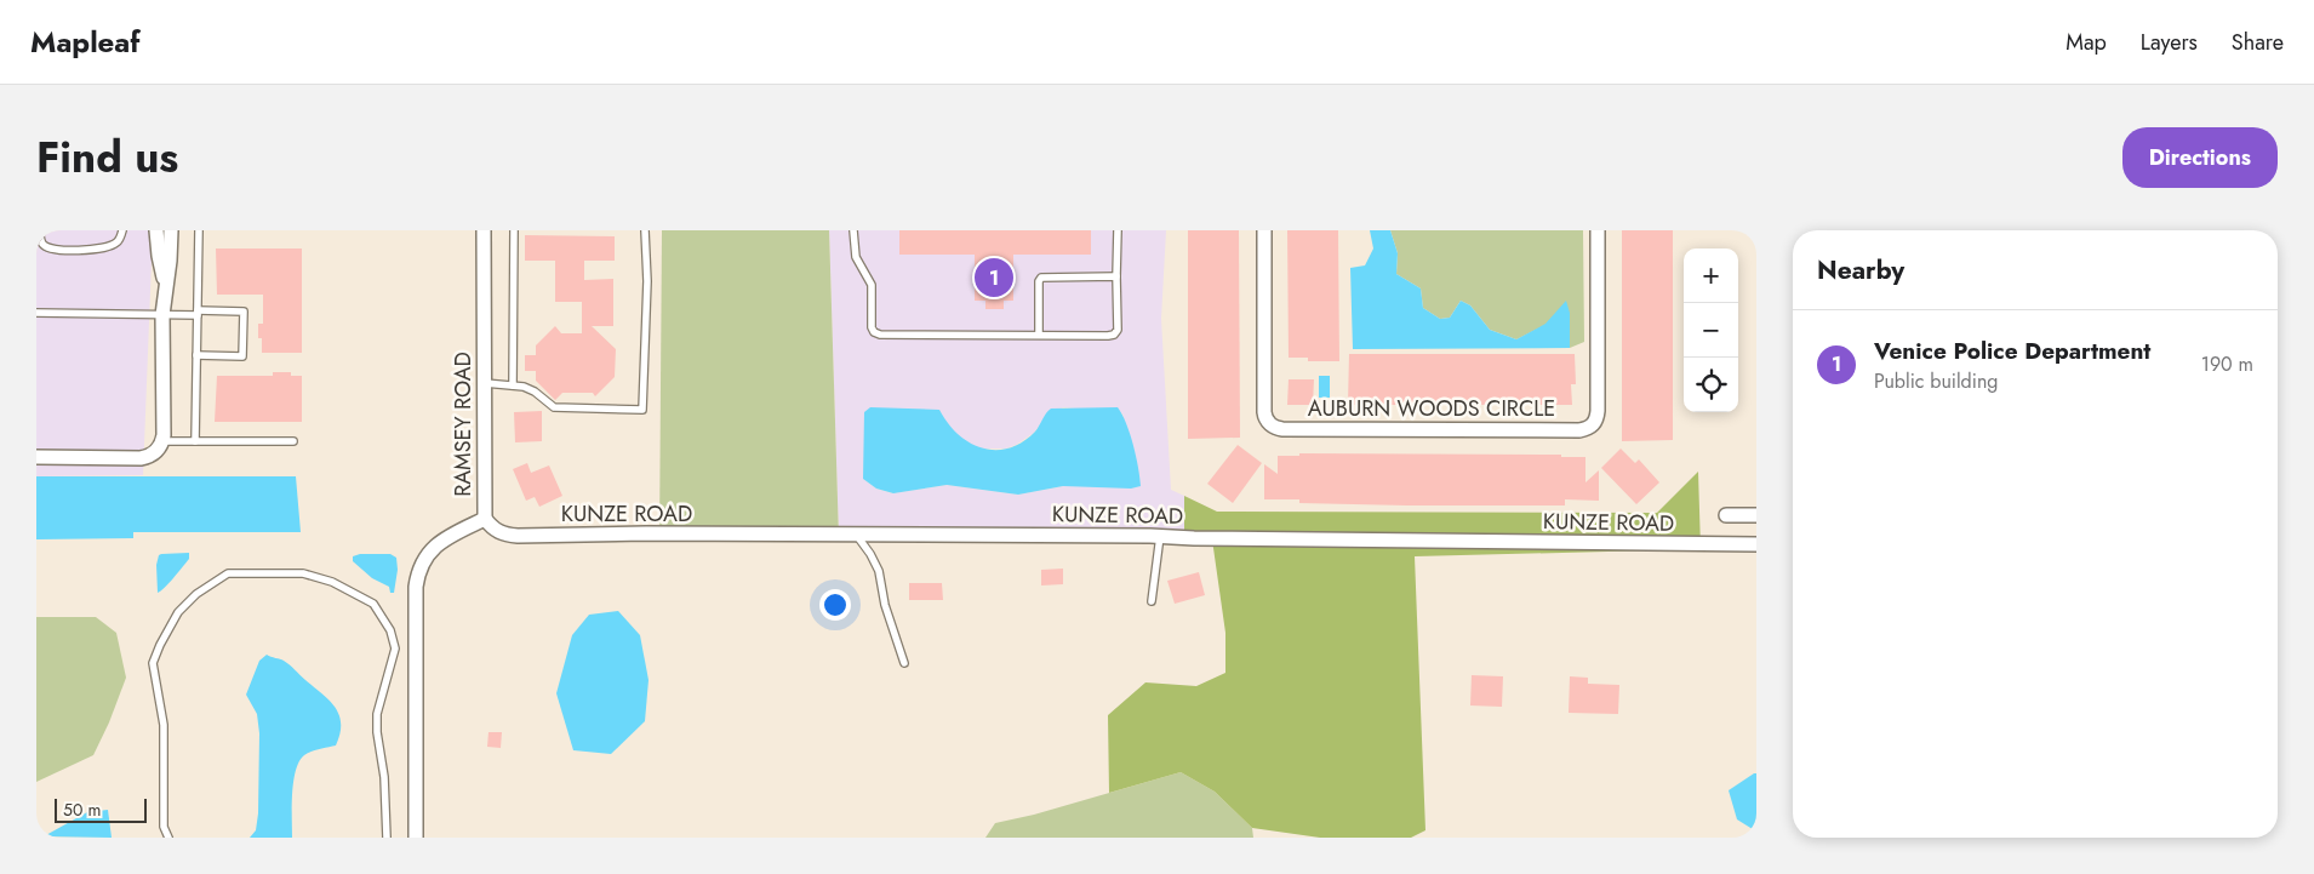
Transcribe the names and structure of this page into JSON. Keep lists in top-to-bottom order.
{
  "streets": {
    "street": ["AUBURN WOODS CIRCLE", "RAMSEY ROAD", "KUNZE ROAD"]
  },
  "crossings": [
    ["RAMSEY ROAD", "KUNZE ROAD"]
  ],
  "scale_bar": "50 m",
  "page": {
    "header": "Mapleaf",
    "nav": ["Map", "Layers", "Share"],
    "title": "Find us",
    "buttons": "Directions",
    "heading": "Nearby",
    "map_buttons": ["+", "−"],
    "pins": "1",
    "list": [
      {
        "mark": "1",
        "name": "Venice Police Department",
        "note": "Public building",
        "value": "190 m"
      }
    ],
    "scale": "50 m"
  }
}
